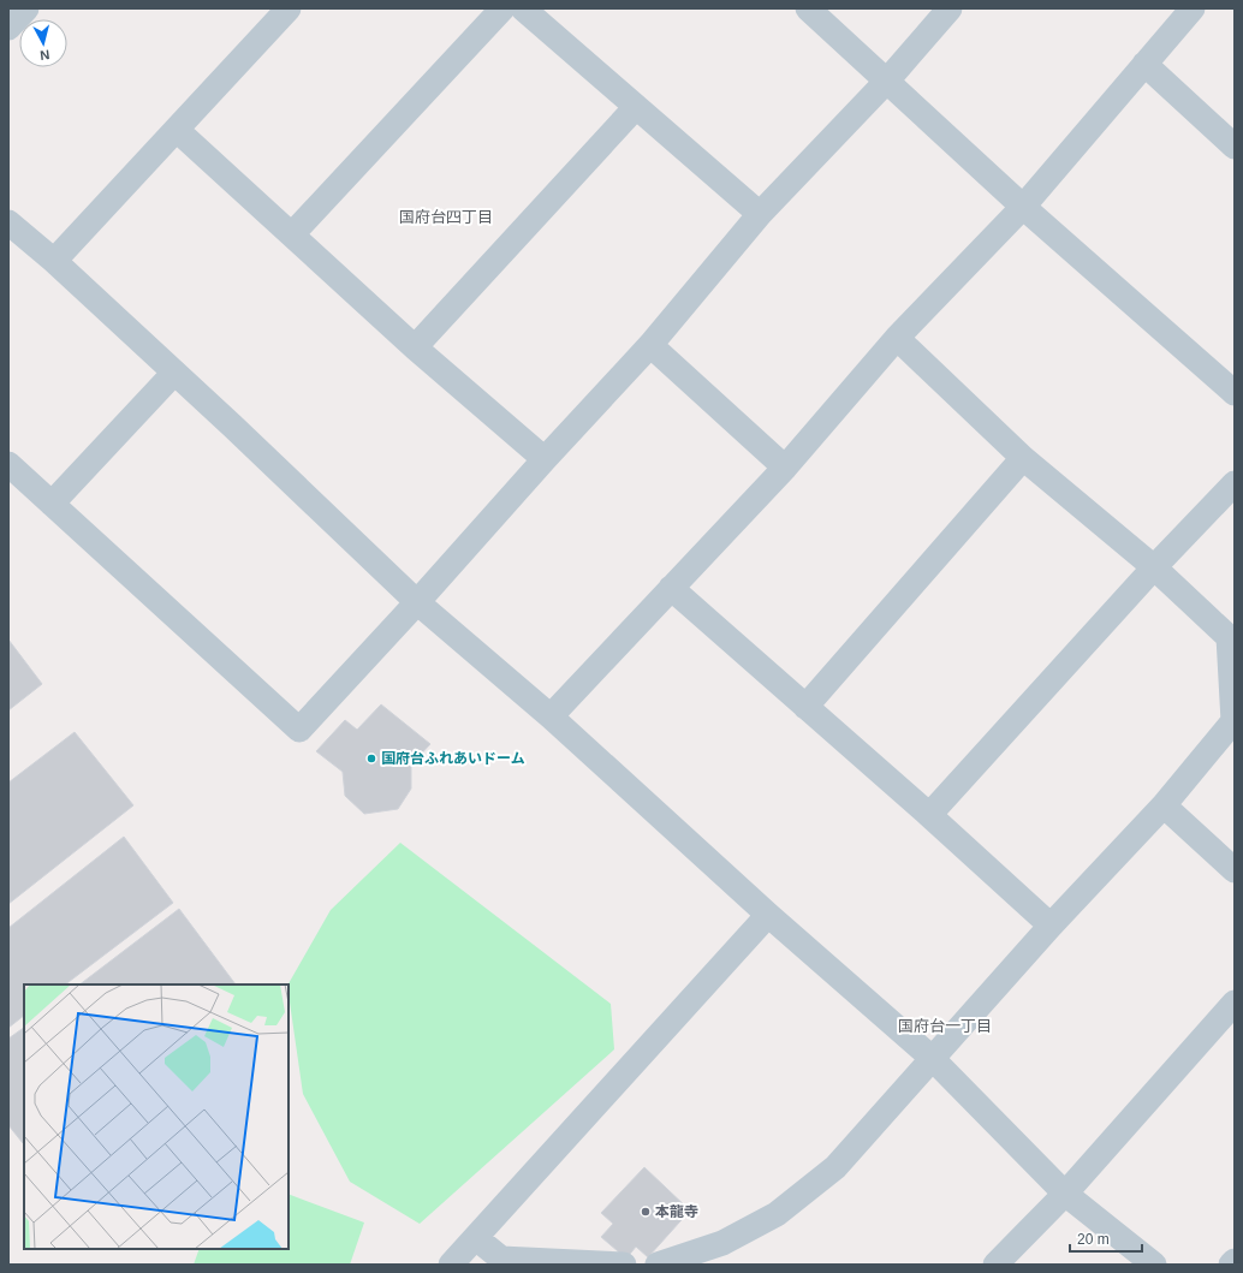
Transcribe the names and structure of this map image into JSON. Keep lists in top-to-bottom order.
{
  "districts": ["国府台四丁目", "国府台一丁目"],
  "places": ["国府台ふれあいドーム", "本龍寺"],
  "scale_bar": "20 m",
  "north": "bottom"
}
